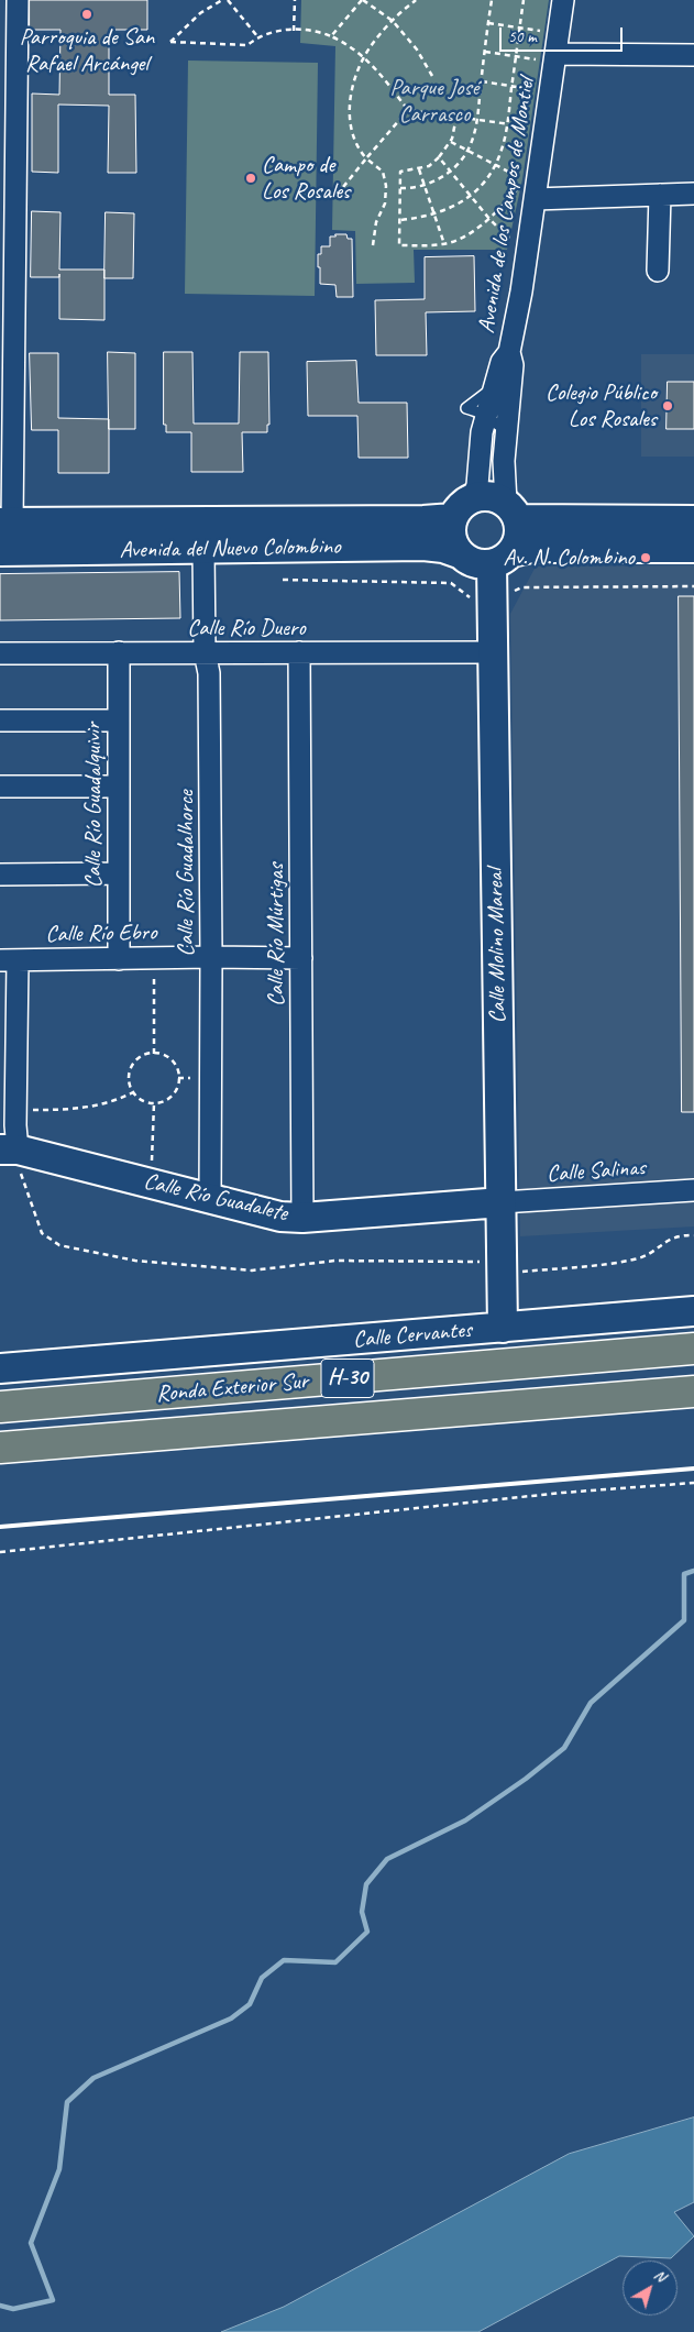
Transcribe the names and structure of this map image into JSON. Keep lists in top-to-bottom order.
{
  "streets": {
    "highway": ["H-30", "Ronda Exterior Sur"],
    "street": [
      "Avenida de los Campos de Montiel",
      "Avenida del Nuevo Colombino",
      "Calle Río Duero",
      "Calle Río Guadalquivir",
      "Calle Río Guadalhorce",
      "Calle Río Ebro",
      "Calle Río Múrtigas",
      "Calle Molino Mareal",
      "Calle Salinas",
      "Calle Río Guadalete",
      "Calle Cervantes"
    ]
  },
  "crossings": [
    ["Avenida de los Campos de Montiel", "Avenida del Nuevo Colombino"],
    ["Avenida de los Campos de Montiel", "Calle Molino Mareal"],
    ["Avenida del Nuevo Colombino", "Calle Río Guadalhorce"],
    ["Avenida del Nuevo Colombino", "Calle Molino Mareal"],
    ["Calle Río Duero", "Calle Río Guadalquivir"],
    ["Calle Río Duero", "Calle Río Guadalhorce"],
    ["Calle Río Duero", "Calle Río Múrtigas"],
    ["Calle Río Duero", "Calle Molino Mareal"],
    ["Calle Río Guadalquivir", "Calle Río Ebro"],
    ["Calle Río Guadalhorce", "Calle Río Ebro"],
    ["Calle Río Guadalhorce", "Calle Río Guadalete"],
    ["Calle Río Ebro", "Calle Río Múrtigas"],
    ["Calle Río Múrtigas", "Calle Río Guadalete"],
    ["Calle Molino Mareal", "Calle Salinas"],
    ["Calle Molino Mareal", "Calle Río Guadalete"],
    ["Calle Molino Mareal", "Calle Cervantes"],
    ["Calle Salinas", "Calle Río Guadalete"]
  ],
  "parks": ["Parque José Carrasco"],
  "places": [
    "Parroquia de San Rafael Arcángel",
    "Campo de Los Rosales",
    "Colegio Público Los Rosales",
    "Av. N. Colombino"
  ],
  "scale_bar": "50 m",
  "north": "top right"
}
